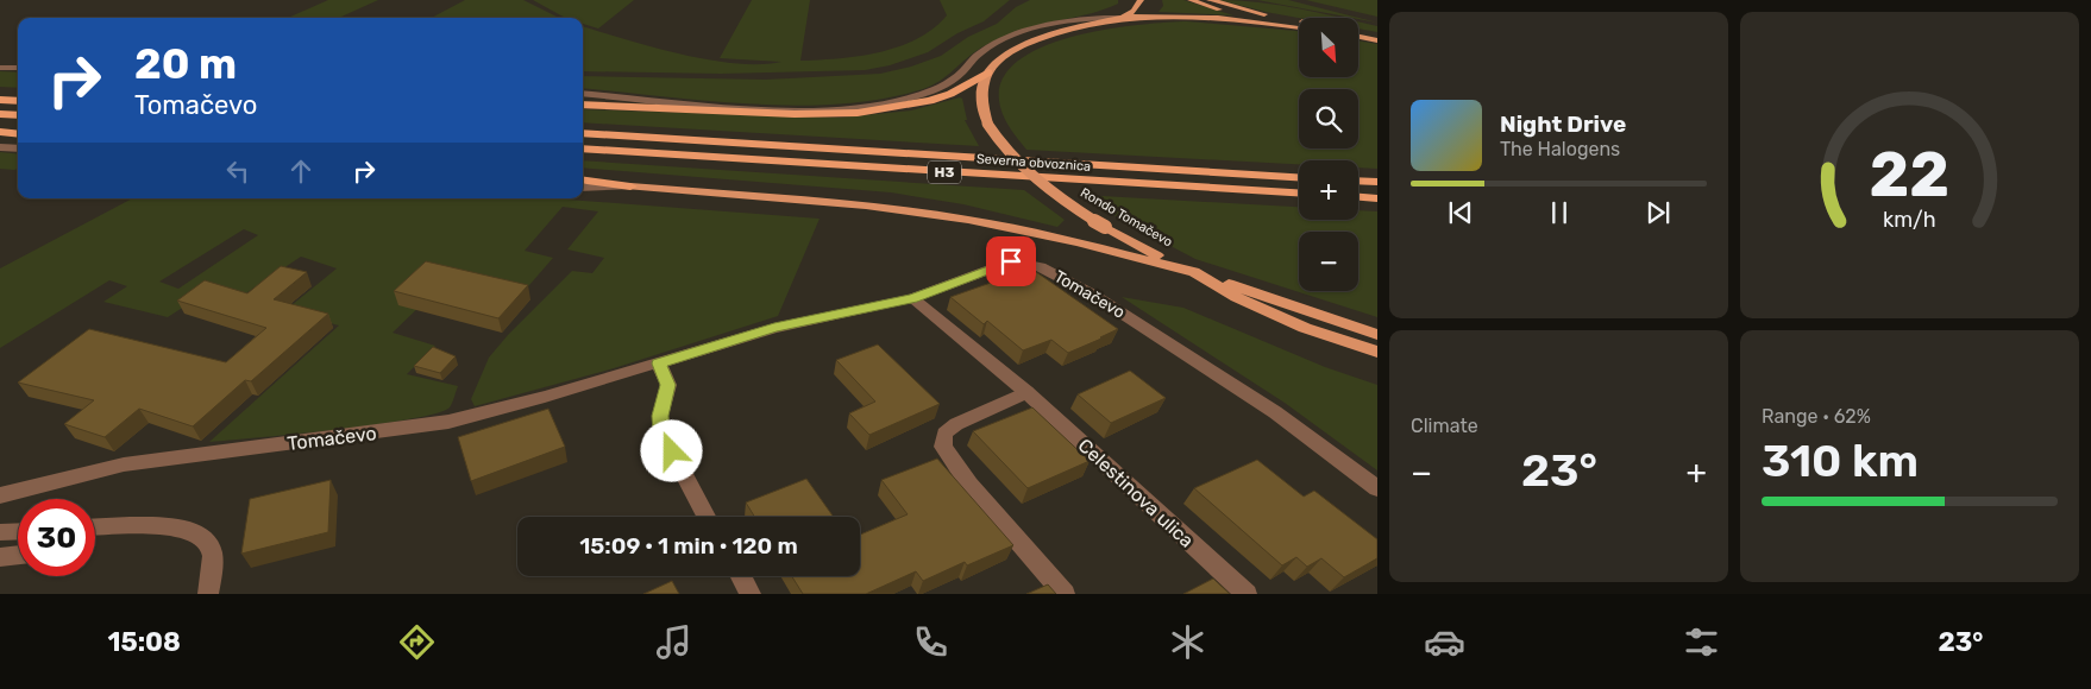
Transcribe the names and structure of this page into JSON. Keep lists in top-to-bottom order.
{
  "streets": {
    "highway": ["Severna obvoznica", "H3"],
    "main road": ["Rondo Tomačevo"],
    "street": ["Tomačevo", "Celestinova ulica"]
  },
  "crossings": [
    ["Tomačevo", "Celestinova ulica"]
  ],
  "north": "bottom right",
  "page": {
    "map_buttons": ["+", "−"],
    "turn": ["20 m", "Tomačevo"],
    "song": ["Night Drive", "The Halogens"],
    "tile": [
      "Climate",
      ["Range · 62%", "310 km"]
    ],
    "heat": ["−", "23°", "+"],
    "limit": "30",
    "trip": "15:09 · 1 min · 120 m",
    "tabs": ["15:08", "23°"],
    "gauge": ["22", "km/h"]
  }
}
